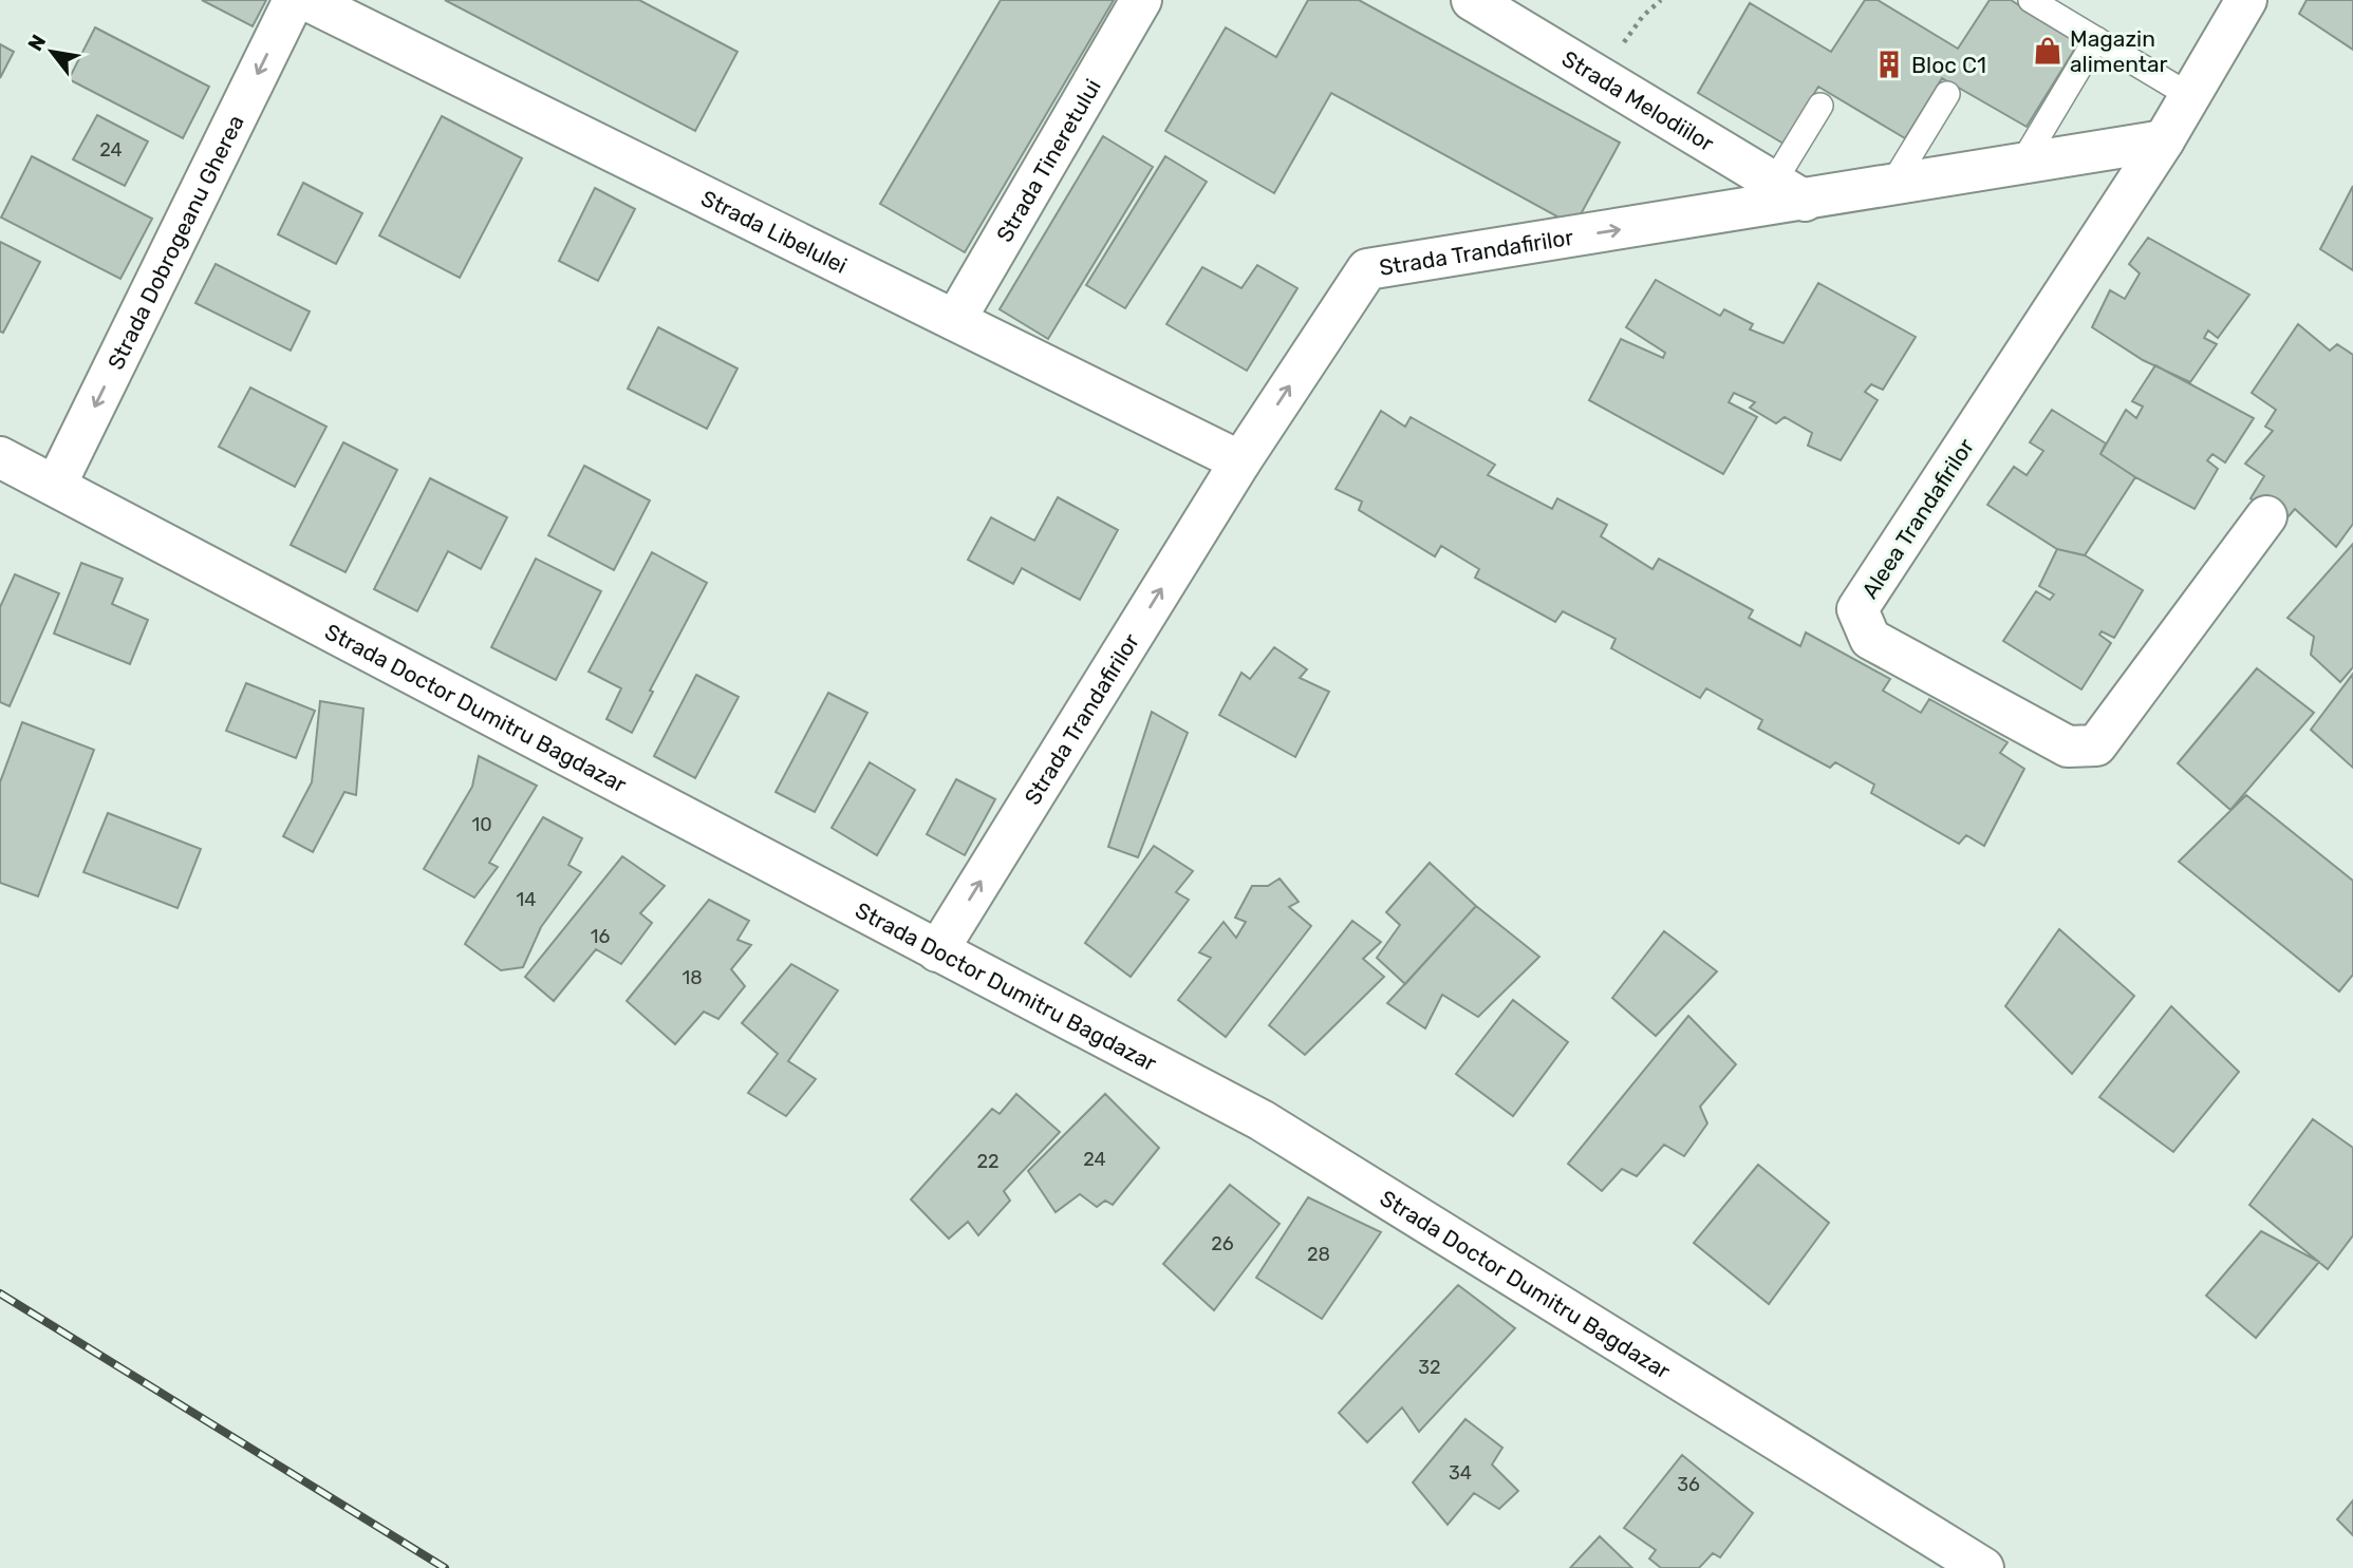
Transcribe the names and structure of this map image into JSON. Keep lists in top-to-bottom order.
{
  "streets": {
    "street": [
      "Strada Melodiilor",
      "Strada Tineretului",
      "Strada Libelulei",
      "Strada Dobrogeanu Gherea",
      "Strada Trandafirilor",
      "Aleea Trandafirilor",
      "Strada Doctor Dumitru Bagdazar"
    ]
  },
  "crossings": [
    ["Strada Melodiilor", "Strada Trandafirilor"],
    ["Strada Tineretului", "Strada Libelulei"],
    ["Strada Libelulei", "Strada Trandafirilor"],
    ["Strada Dobrogeanu Gherea", "Strada Doctor Dumitru Bagdazar"],
    ["Strada Trandafirilor", "Aleea Trandafirilor"],
    ["Strada Trandafirilor", "Strada Doctor Dumitru Bagdazar"]
  ],
  "one_way": ["Strada Dobrogeanu Gherea", "Strada Trandafirilor"],
  "places": {
    "shop": ["Magazin alimentar"],
    "building": ["Bloc C1"]
  },
  "house_numbers": [
    "24",
    "10",
    "14",
    "16",
    "18",
    "24",
    "22",
    "26",
    "28",
    "32",
    "34",
    "36"
  ],
  "north": "top left"
}
